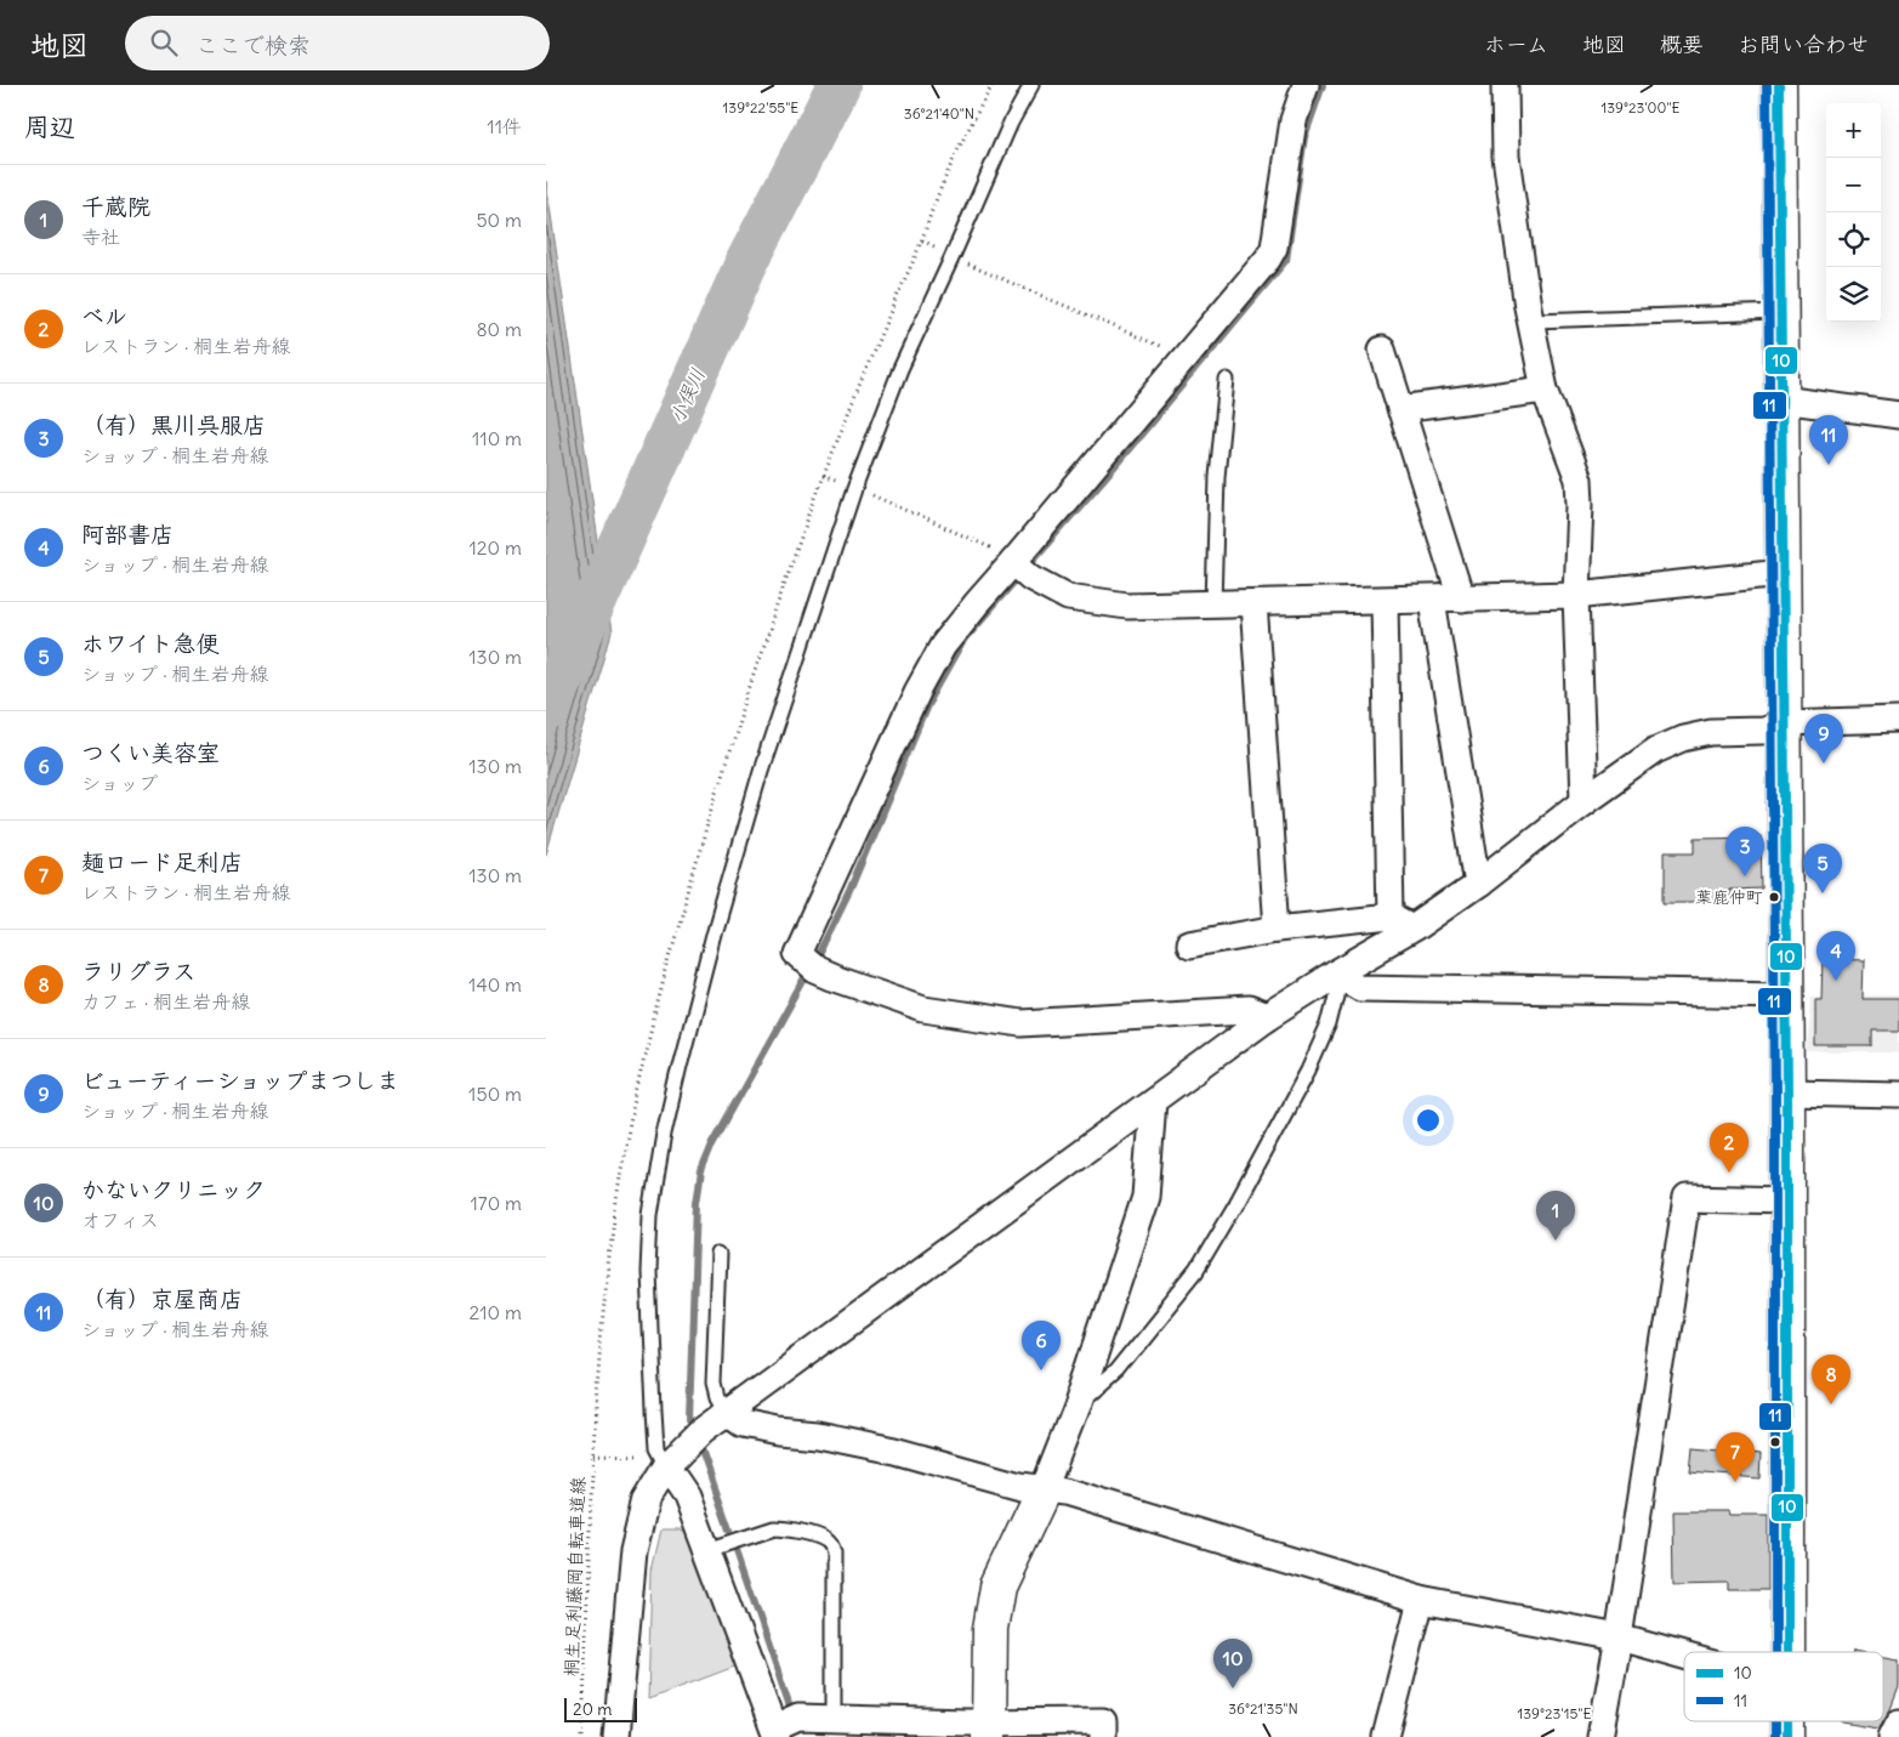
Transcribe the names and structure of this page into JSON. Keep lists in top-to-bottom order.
{
  "streets": {
    "path": ["桐生足利藤岡自転車道線"]
  },
  "water": ["小俣川"],
  "places": ["葉鹿仲町"],
  "lines": ["transit line 10", "transit line 11"],
  "legend": ["10", "11"],
  "scale_bar": "20 m",
  "page": {
    "header": "地図",
    "search": "ここで検索",
    "nav": [
      "ホーム",
      "地図",
      "概要",
      "お問い合わせ"
    ],
    "heading": ["周辺", "11件"],
    "map_buttons": ["+", "−"],
    "list": [
      {
        "mark": "1",
        "name": "千蔵院",
        "note": "寺社",
        "value": "50 m"
      },
      {
        "mark": "2",
        "name": "ベル",
        "note": "レストラン · 桐生岩舟線",
        "value": "80 m"
      },
      {
        "mark": "3",
        "name": "（有）黒川呉服店",
        "note": "ショップ · 桐生岩舟線",
        "value": "110 m"
      },
      {
        "mark": "4",
        "name": "阿部書店",
        "note": "ショップ · 桐生岩舟線",
        "value": "120 m"
      },
      {
        "mark": "5",
        "name": "ホワイト急便",
        "note": "ショップ · 桐生岩舟線",
        "value": "130 m"
      },
      {
        "mark": "6",
        "name": "つくい美容室",
        "note": "ショップ",
        "value": "130 m"
      },
      {
        "mark": "7",
        "name": "麺ロード足利店",
        "note": "レストラン · 桐生岩舟線",
        "value": "130 m"
      },
      {
        "mark": "8",
        "name": "ラリグラス",
        "note": "カフェ · 桐生岩舟線",
        "value": "140 m"
      },
      {
        "mark": "9",
        "name": "ビューティーショップまつしま",
        "note": "ショップ · 桐生岩舟線",
        "value": "150 m"
      },
      {
        "mark": "10",
        "name": "かないクリニック",
        "note": "オフィス",
        "value": "170 m"
      },
      {
        "mark": "11",
        "name": "（有）京屋商店",
        "note": "ショップ · 桐生岩舟線",
        "value": "210 m"
      }
    ],
    "pins": [
      "11",
      "9",
      "3",
      "5",
      "4",
      "2",
      "1",
      "6",
      "8",
      "7",
      "10"
    ],
    "scale": "20 m"
  },
  "coordinates": [
    "139°22'55\"E",
    "139°23'00\"E",
    "36°21'40\"N",
    "36°21'35\"N",
    "139°23'15\"E"
  ]
}
